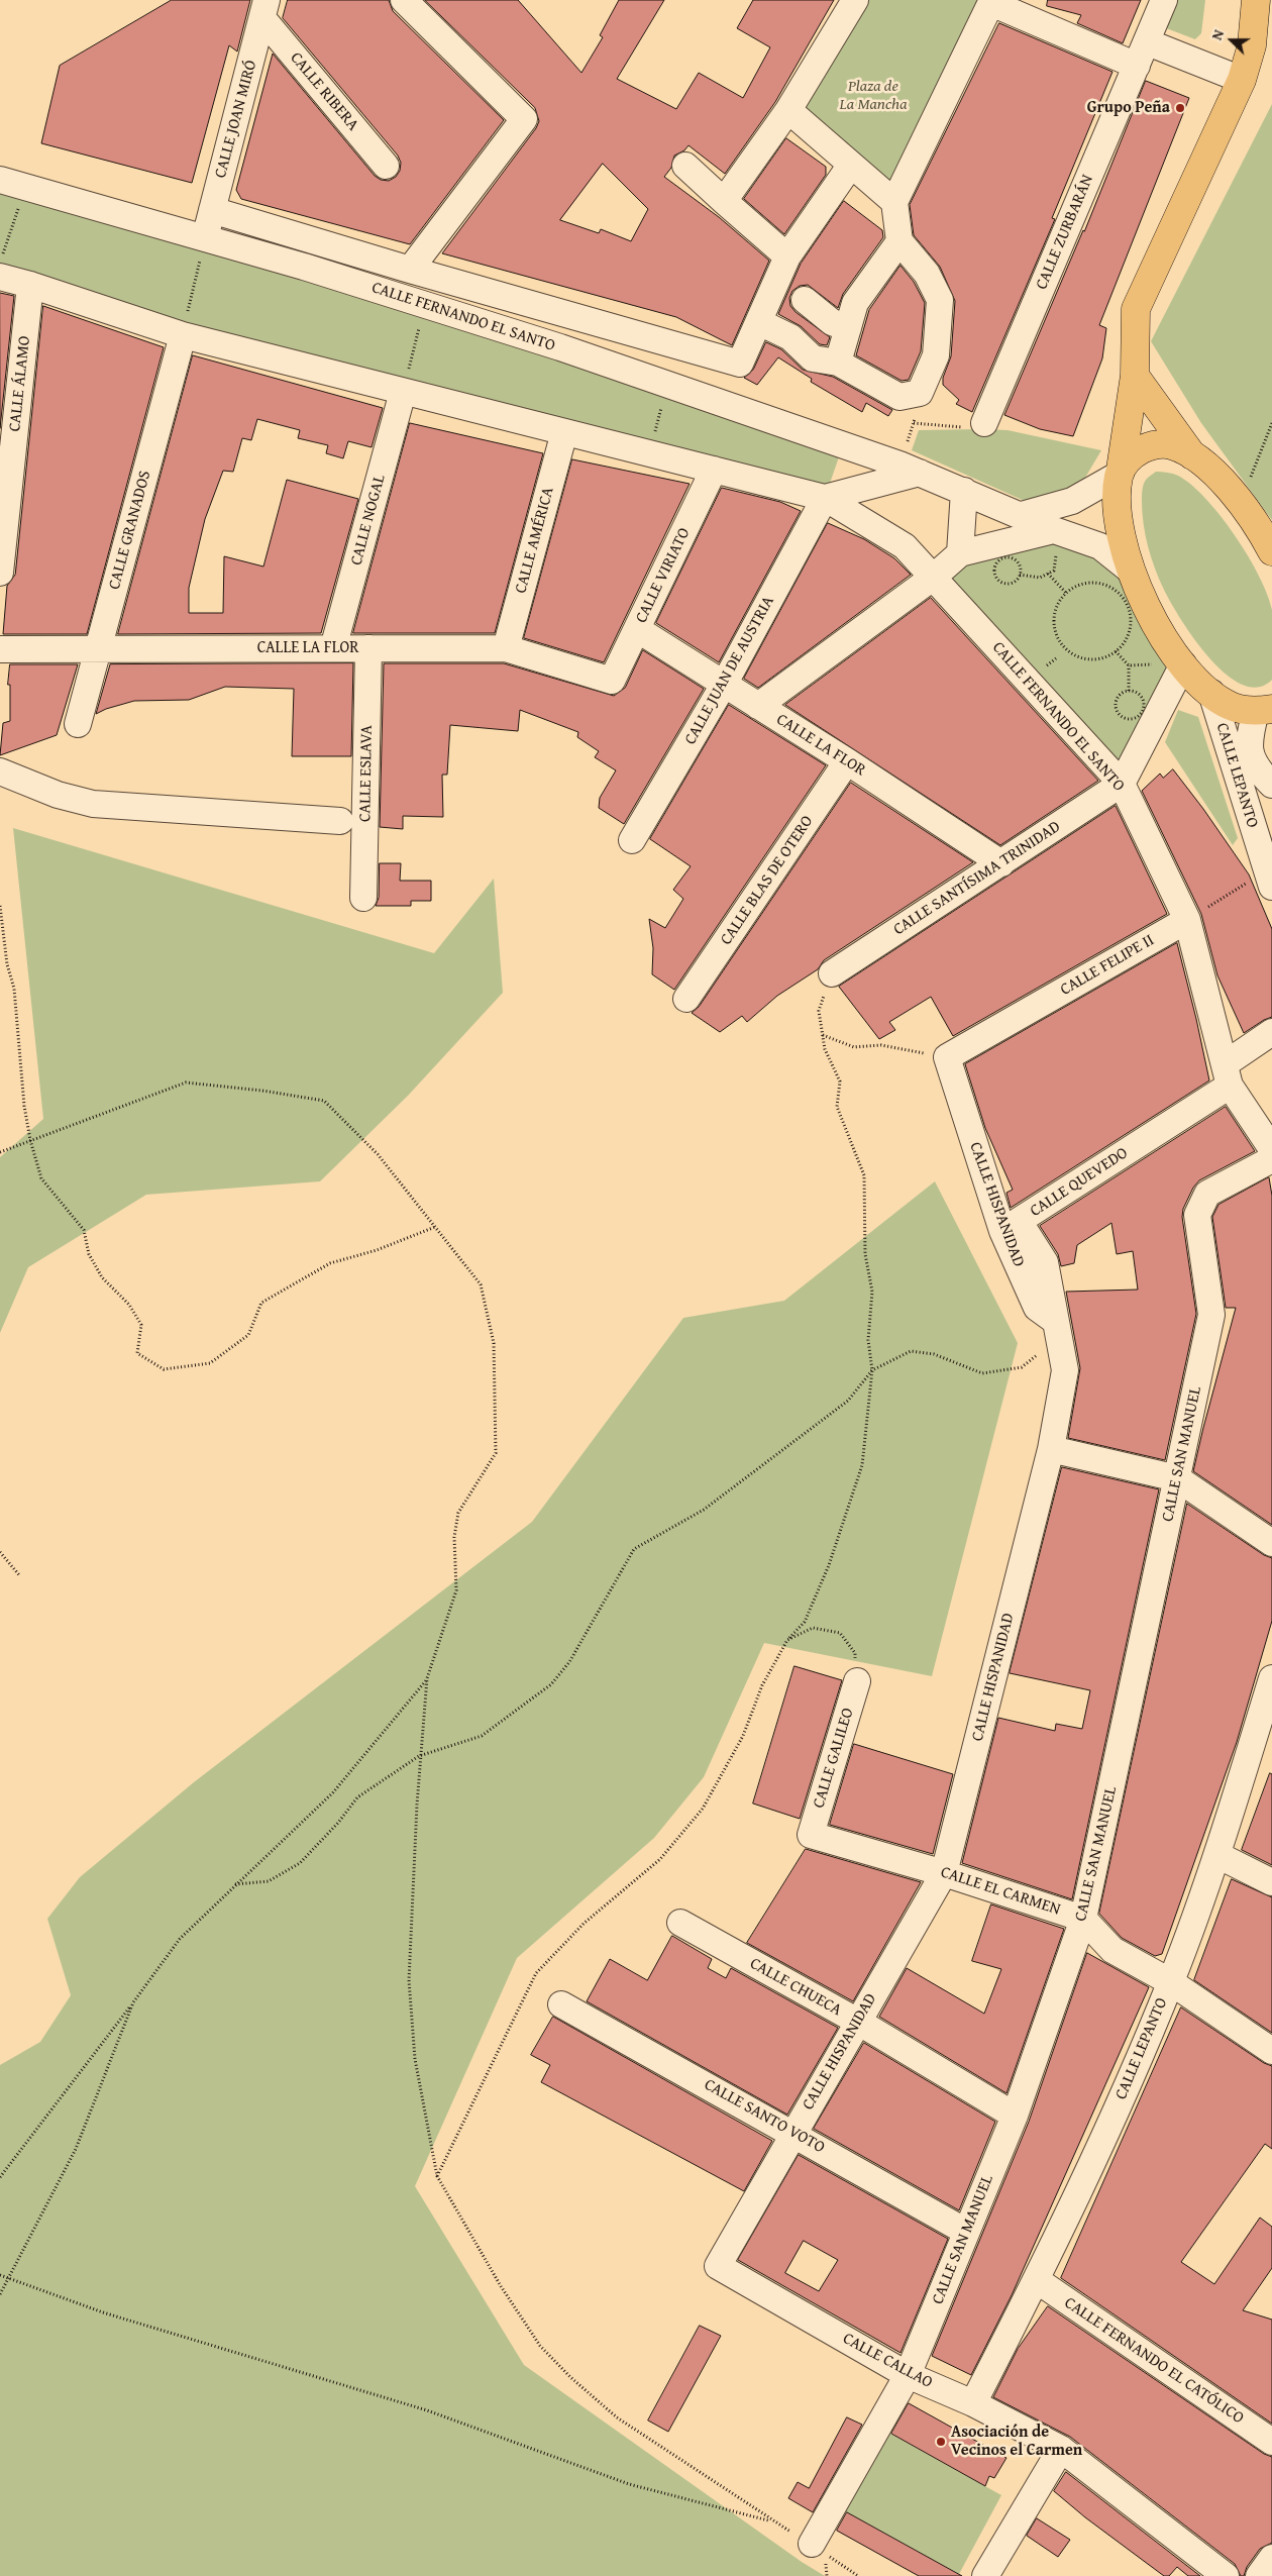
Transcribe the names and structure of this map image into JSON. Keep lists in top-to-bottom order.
{
  "streets": {
    "street": [
      "CALLE RIBERA",
      "CALLE JOAN MIRÓ",
      "CALLE ZURBARÁN",
      "CALLE FERNANDO EL SANTO",
      "CALLE ÁLAMO",
      "CALLE NOGAL",
      "CALLE GRANADOS",
      "CALLE AMÉRICA",
      "CALLE VIRIATO",
      "CALLE LA FLOR",
      "CALLE JUAN DE AUSTRIA",
      "CALLE ESLAVA",
      "CALLE LEPANTO",
      "CALLE SANTÍSIMA TRINIDAD",
      "CALLE BLAS DE OTERO",
      "CALLE FELIPE II",
      "CALLE QUEVEDO",
      "CALLE HISPANIDAD",
      "CALLE SAN MANUEL",
      "CALLE GALILEO",
      "CALLE EL CARMEN",
      "CALLE CHUECA",
      "CALLE SANTO VOTO",
      "CALLE CALLAO",
      "CALLE FERNANDO EL CATÓLICO"
    ]
  },
  "crossings": [
    ["CALLE RIBERA", "CALLE JOAN MIRÓ"],
    ["CALLE JOAN MIRÓ", "CALLE FERNANDO EL SANTO"],
    ["CALLE FERNANDO EL SANTO", "CALLE ÁLAMO"],
    ["CALLE FERNANDO EL SANTO", "CALLE NOGAL"],
    ["CALLE FERNANDO EL SANTO", "CALLE GRANADOS"],
    ["CALLE FERNANDO EL SANTO", "CALLE AMÉRICA"],
    ["CALLE FERNANDO EL SANTO", "CALLE VIRIATO"],
    ["CALLE FERNANDO EL SANTO", "CALLE JUAN DE AUSTRIA"],
    ["CALLE FERNANDO EL SANTO", "CALLE SANTÍSIMA TRINIDAD"],
    ["CALLE FERNANDO EL SANTO", "CALLE FELIPE II"],
    ["CALLE FERNANDO EL SANTO", "CALLE QUEVEDO"],
    ["CALLE NOGAL", "CALLE LA FLOR"],
    ["CALLE GRANADOS", "CALLE LA FLOR"],
    ["CALLE AMÉRICA", "CALLE LA FLOR"],
    ["CALLE VIRIATO", "CALLE LA FLOR"],
    ["CALLE LA FLOR", "CALLE JUAN DE AUSTRIA"],
    ["CALLE LA FLOR", "CALLE ESLAVA"],
    ["CALLE LA FLOR", "CALLE SANTÍSIMA TRINIDAD"],
    ["CALLE LA FLOR", "CALLE BLAS DE OTERO"],
    ["CALLE LEPANTO", "CALLE EL CARMEN"],
    ["CALLE LEPANTO", "CALLE CALLAO"],
    ["CALLE LEPANTO", "CALLE FERNANDO EL CATÓLICO"],
    ["CALLE FELIPE II", "CALLE HISPANIDAD"],
    ["CALLE QUEVEDO", "CALLE HISPANIDAD"],
    ["CALLE HISPANIDAD", "CALLE EL CARMEN"],
    ["CALLE HISPANIDAD", "CALLE CHUECA"],
    ["CALLE HISPANIDAD", "CALLE SANTO VOTO"],
    ["CALLE HISPANIDAD", "CALLE CALLAO"],
    ["CALLE SAN MANUEL", "CALLE EL CARMEN"],
    ["CALLE SAN MANUEL", "CALLE CHUECA"],
    ["CALLE SAN MANUEL", "CALLE SANTO VOTO"],
    ["CALLE SAN MANUEL", "CALLE CALLAO"],
    ["CALLE GALILEO", "CALLE EL CARMEN"]
  ],
  "parks": ["Plaza de La Mancha"],
  "places": ["Grupo Peña", "Asociación de Vecinos el Carmen"],
  "north": "left"
}
